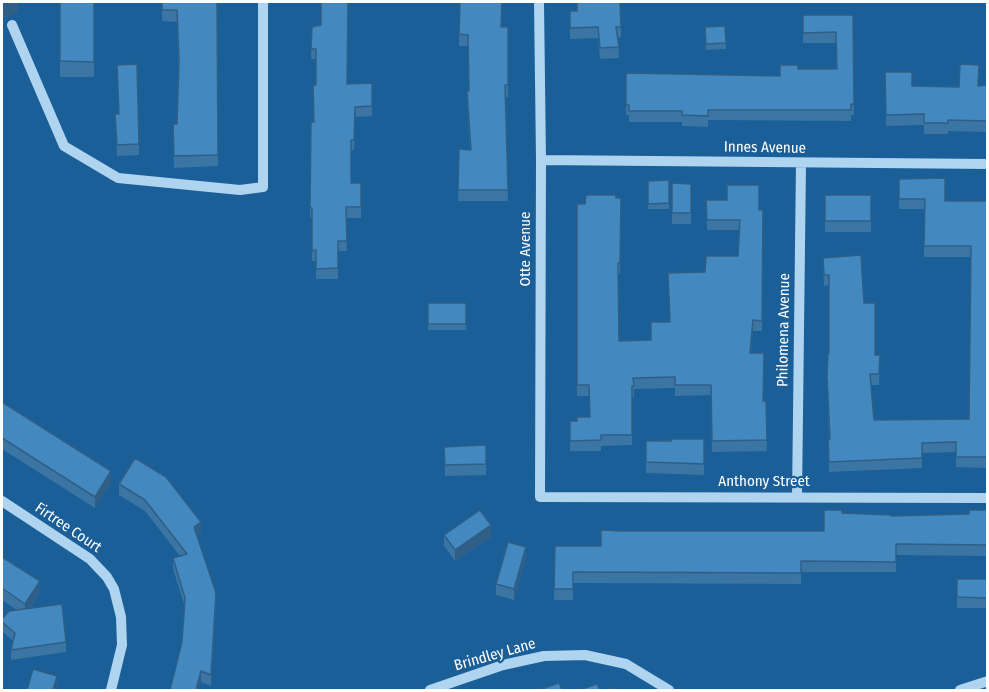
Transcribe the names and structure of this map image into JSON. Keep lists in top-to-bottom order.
{
  "streets": {
    "street": [
      "Innes Avenue",
      "Otte Avenue",
      "Philomena Avenue",
      "Anthony Street",
      "Firtree Court",
      "Brindley Lane"
    ]
  },
  "crossings": [
    ["Innes Avenue", "Otte Avenue"],
    ["Innes Avenue", "Philomena Avenue"],
    ["Otte Avenue", "Anthony Street"],
    ["Philomena Avenue", "Anthony Street"]
  ]
}
